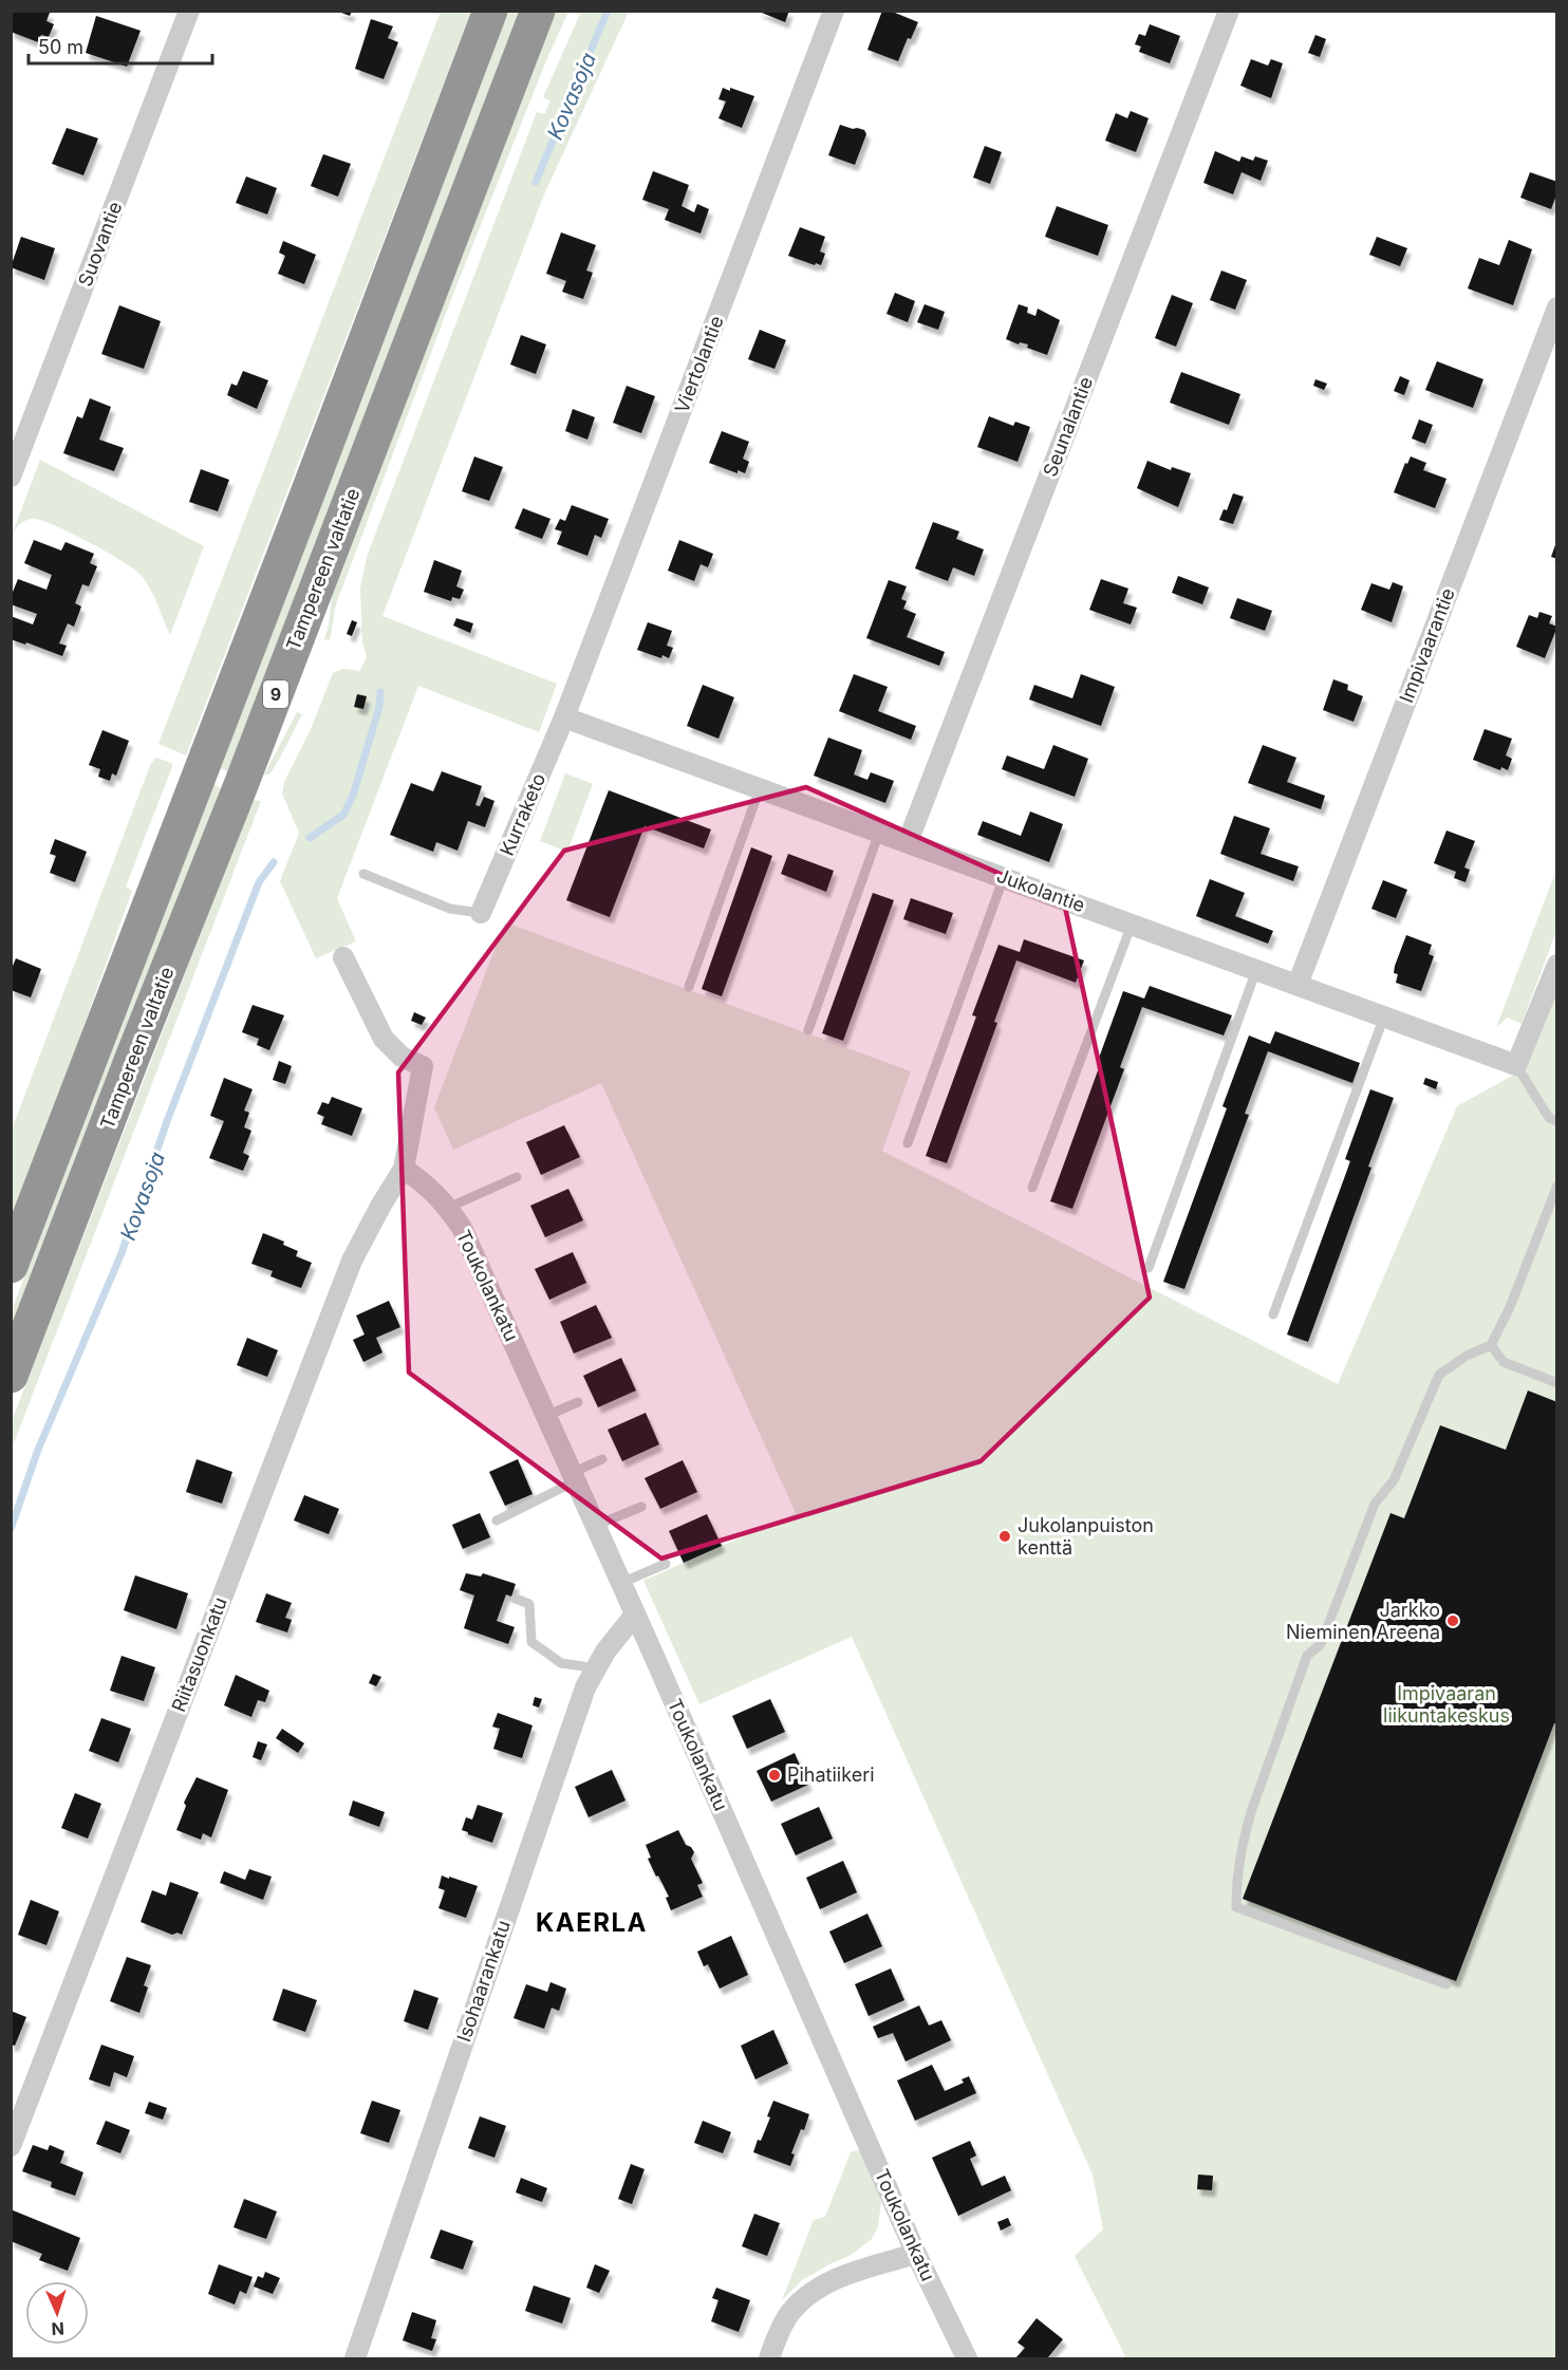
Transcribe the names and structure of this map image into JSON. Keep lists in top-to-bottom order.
{
  "streets": {
    "highway": ["Tampereen valtatie", "9"],
    "street": [
      "Suovantie",
      "Viertolantie",
      "Seunalantie",
      "Impivaarantie",
      "Kurraketo",
      "Jukolantie",
      "Toukolankatu",
      "Riitasuonkatu",
      "Isohaarankatu"
    ]
  },
  "crossings": [
    ["Viertolantie", "Kurraketo"],
    ["Viertolantie", "Jukolantie"],
    ["Seunalantie", "Jukolantie"],
    ["Impivaarantie", "Jukolantie"],
    ["Kurraketo", "Jukolantie"],
    ["Toukolankatu", "Riitasuonkatu"],
    ["Toukolankatu", "Isohaarankatu"]
  ],
  "districts": ["KAERLA"],
  "water": ["Kovasoja"],
  "parks": ["Impivaaran liikuntakeskus"],
  "places": ["Jukolanpuiston kenttä", "Jarkko Nieminen Areena", "Pihatiikeri"],
  "scale_bar": "50 m",
  "north": "bottom"
}
